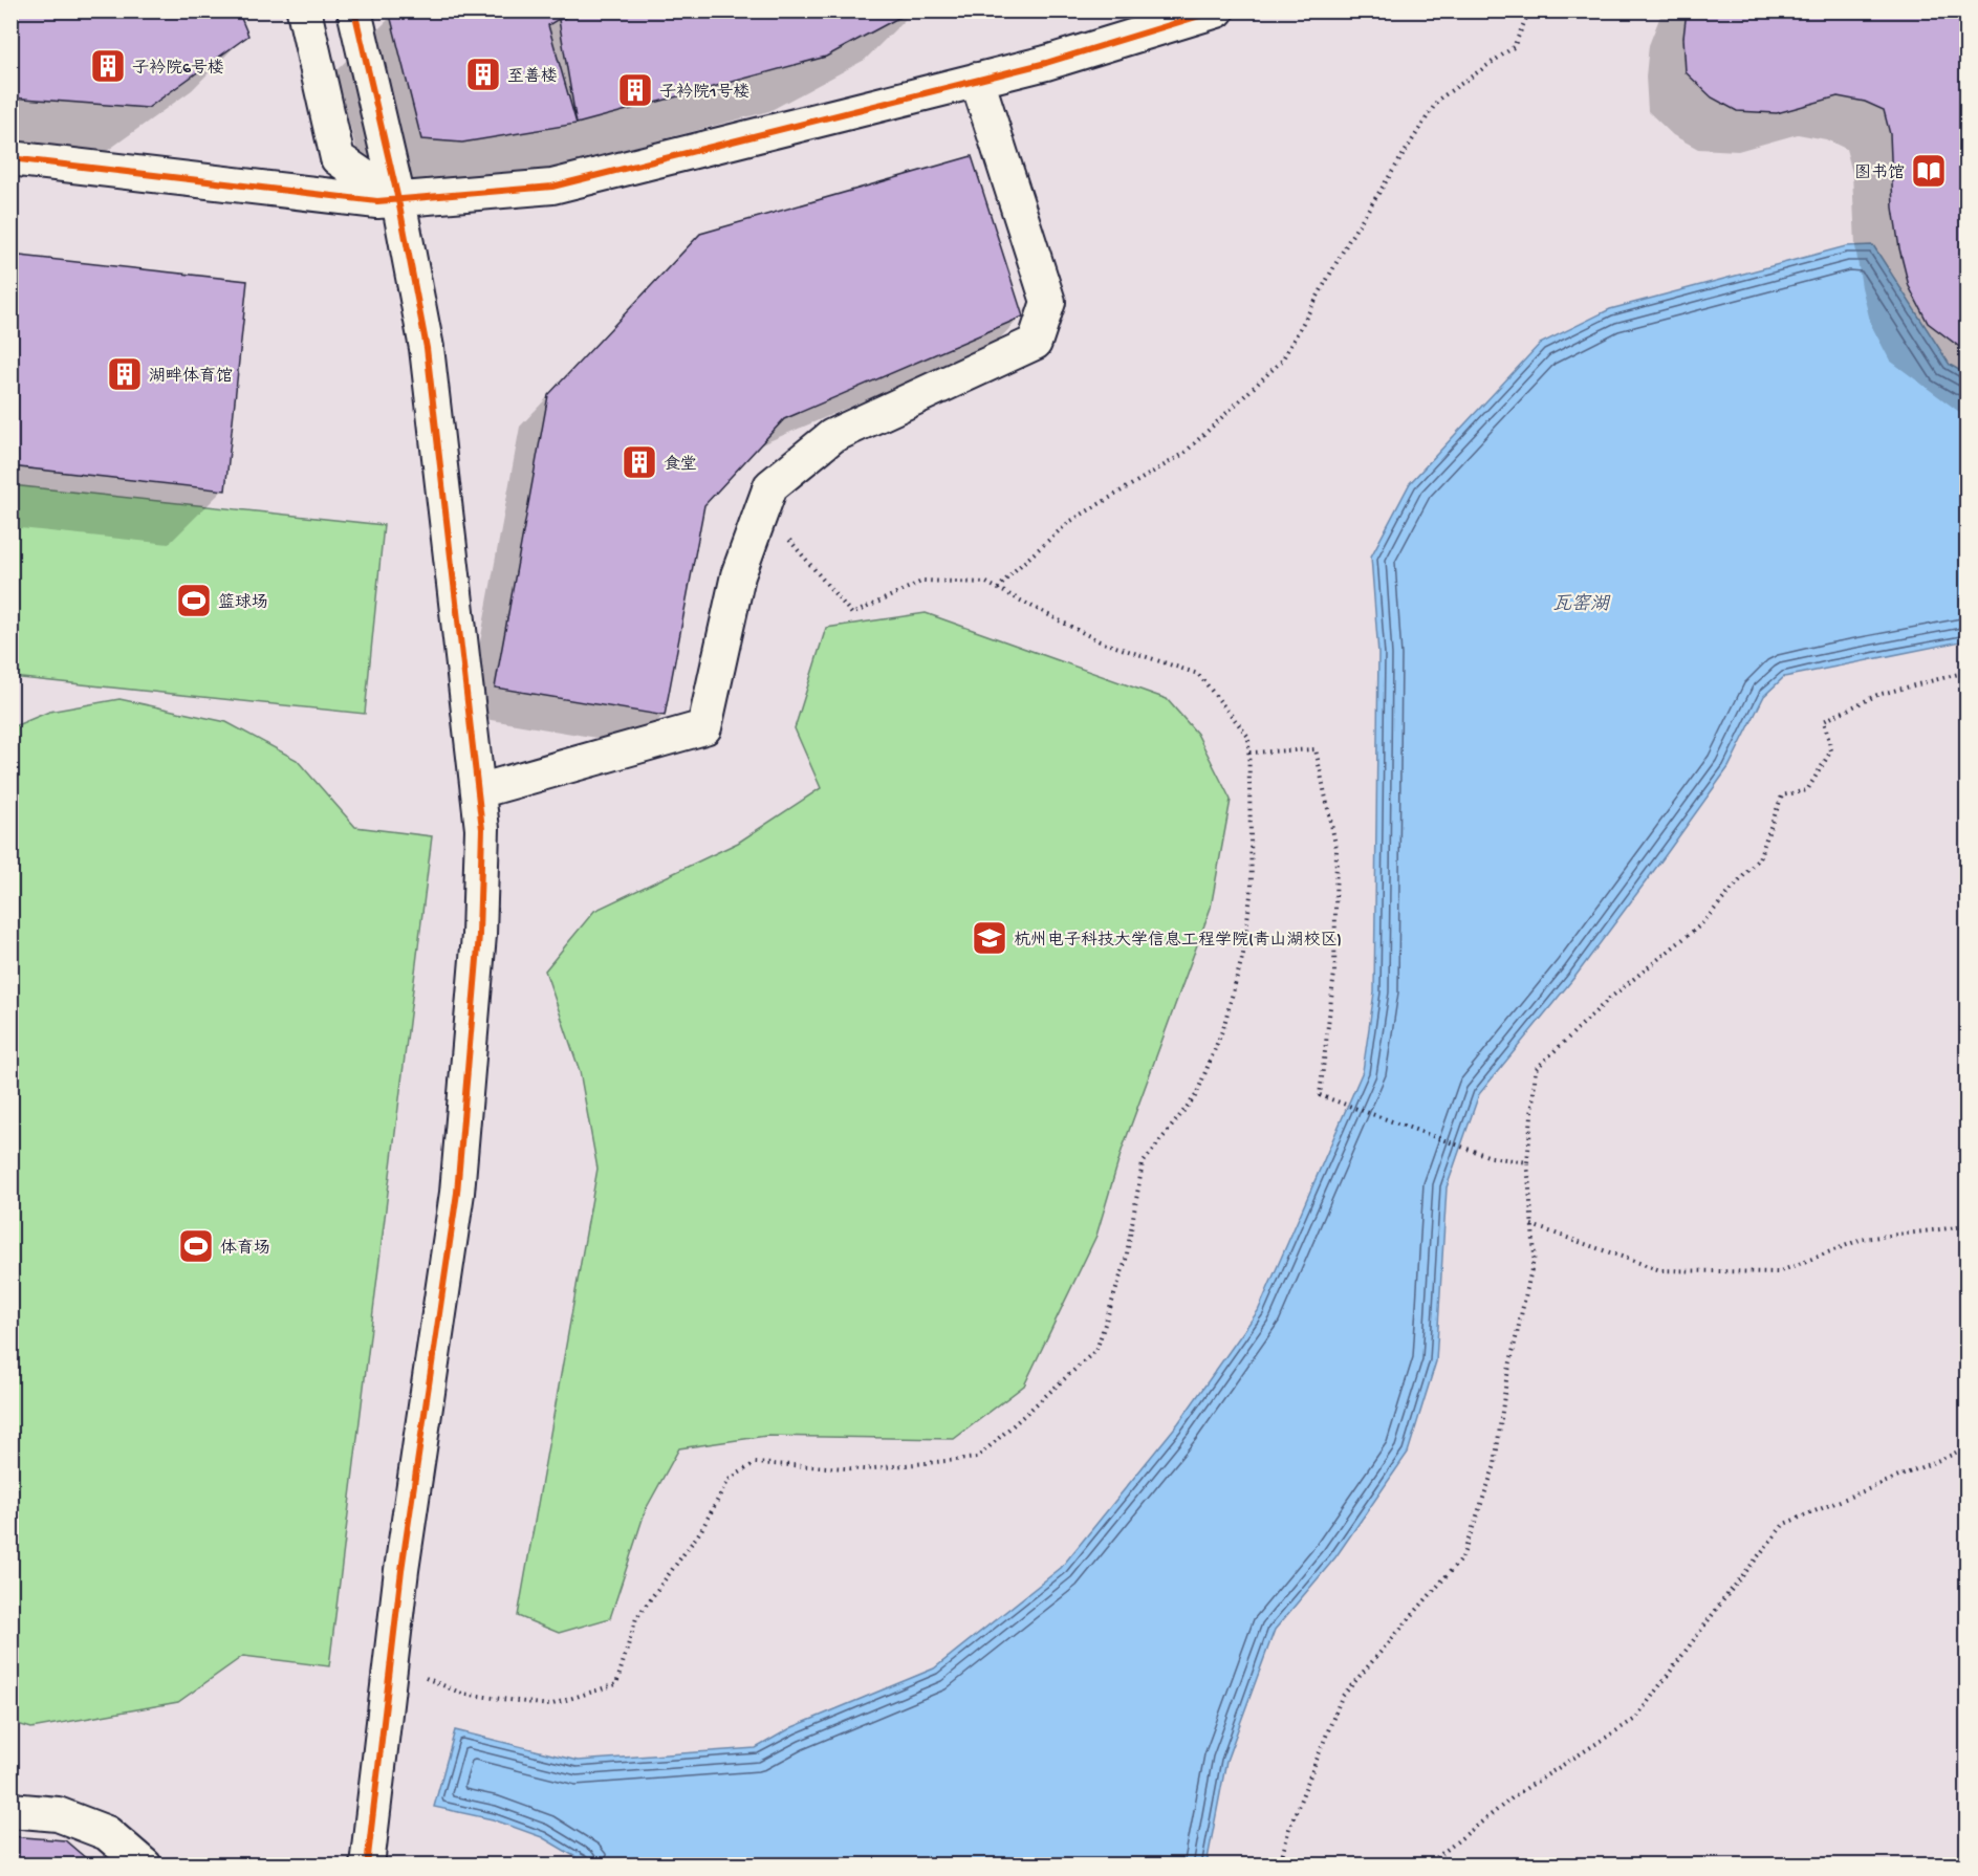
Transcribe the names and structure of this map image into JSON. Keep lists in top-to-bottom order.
{
  "water": ["瓦窑湖"],
  "places": {
    "building": [
      "子衿院6号楼",
      "至善楼",
      "子衿院1号楼",
      "湖畔体育馆",
      "食堂"
    ],
    "library": ["图书馆"],
    "sports": ["篮球场", "体育场"],
    "school or university": ["杭州电子科技大学信息工程学院(青山湖校区)"]
  }
}
